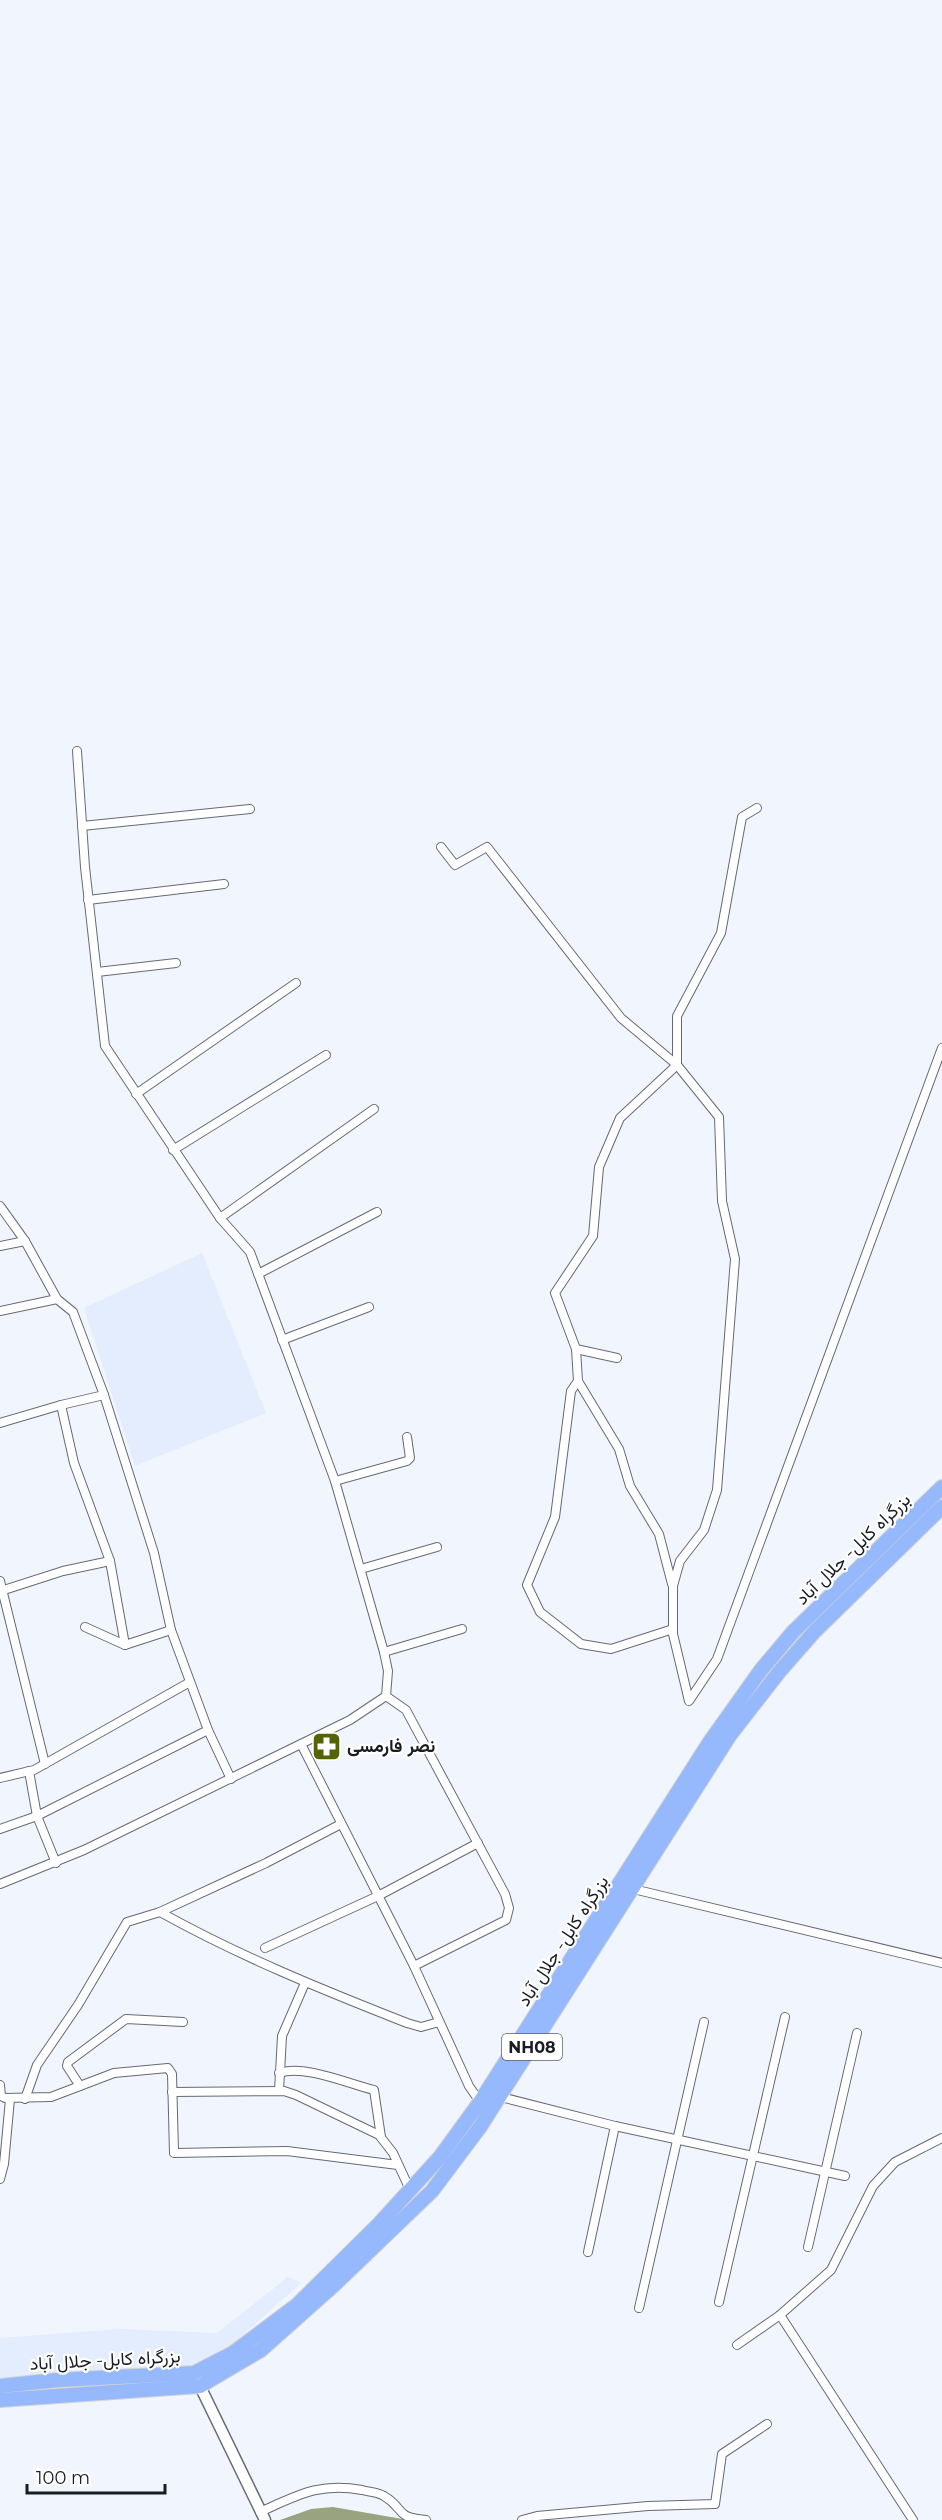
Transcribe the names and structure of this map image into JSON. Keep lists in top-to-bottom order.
{
  "streets": {
    "highway": ["بزرگراه کابل- جلال آباد", "NH08"]
  },
  "places": {
    "pharmacy": ["نصر فارمسی"]
  },
  "scale_bar": "100 m"
}
